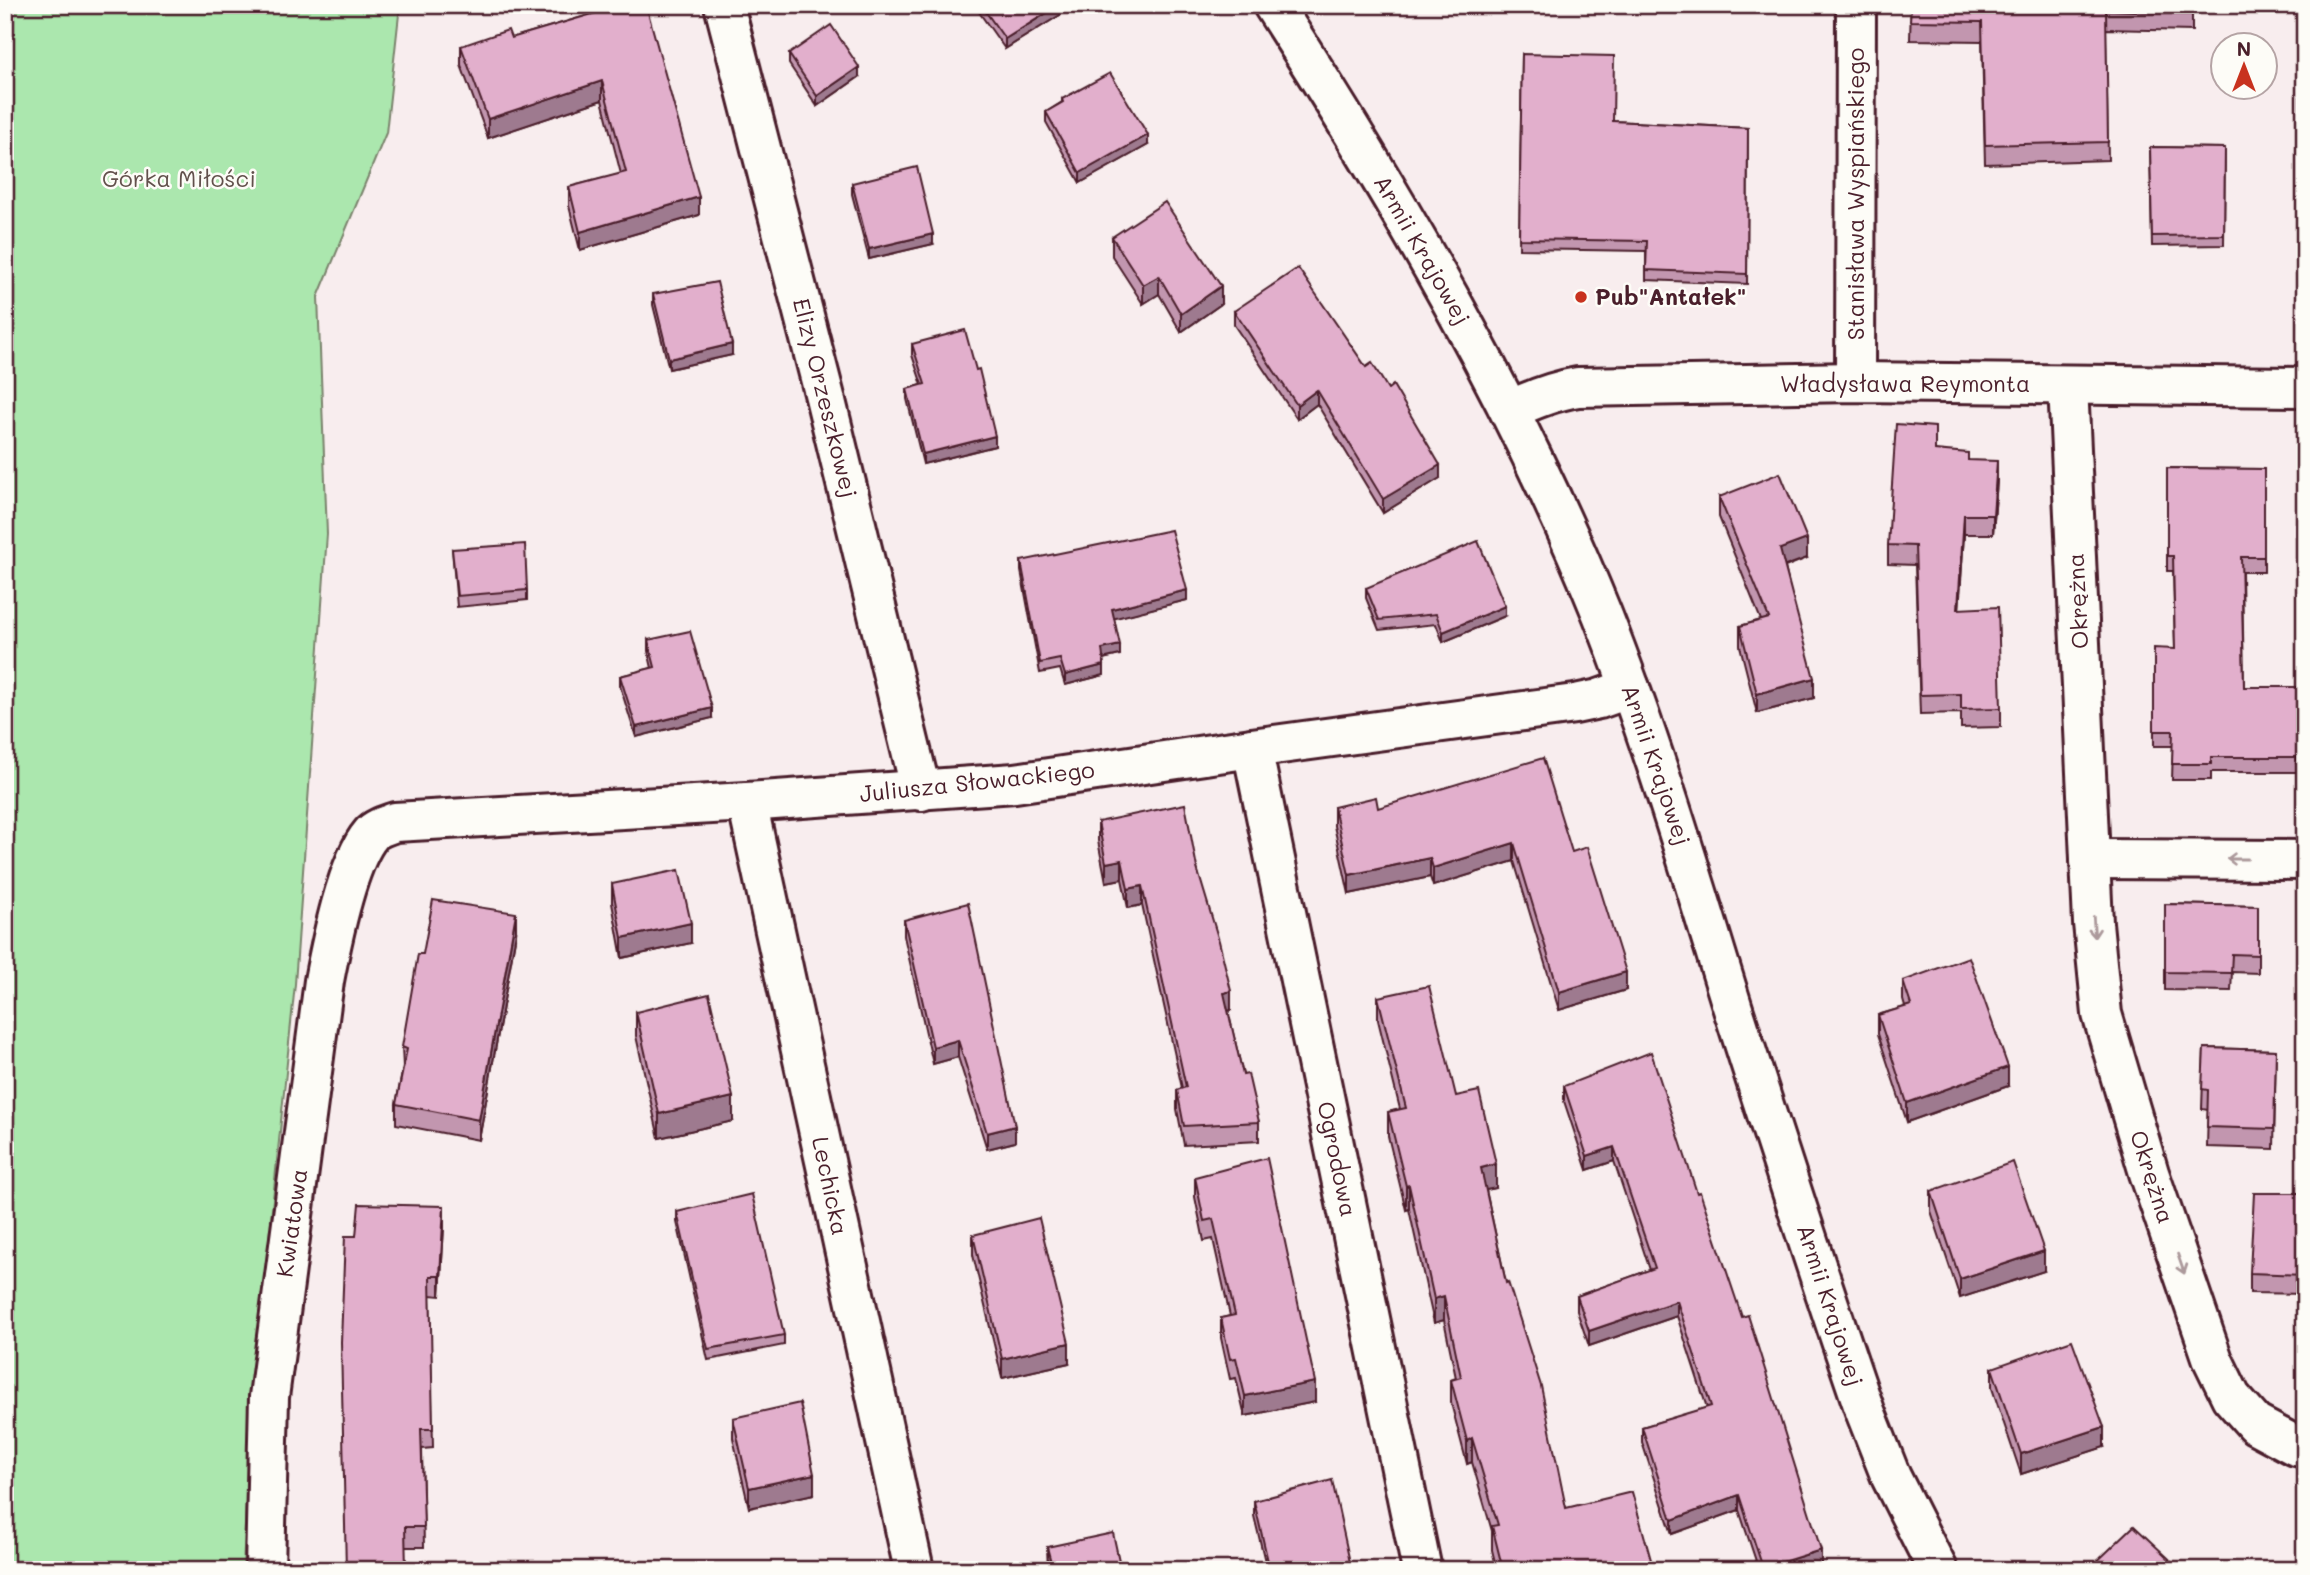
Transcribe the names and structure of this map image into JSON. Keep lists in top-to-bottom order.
{
  "streets": {
    "street": [
      "Stanisława Wyspiańskiego",
      "Armii Krajowej",
      "Władysława Reymonta",
      "Elizy Orzeszkowej",
      "Okrężna",
      "Juliusza Słowackiego",
      "Ogrodowa",
      "Lechicka",
      "Kwiatowa"
    ]
  },
  "crossings": [
    ["Stanisława Wyspiańskiego", "Władysława Reymonta"],
    ["Armii Krajowej", "Władysława Reymonta"],
    ["Armii Krajowej", "Juliusza Słowackiego"],
    ["Władysława Reymonta", "Okrężna"],
    ["Elizy Orzeszkowej", "Juliusza Słowackiego"],
    ["Juliusza Słowackiego", "Ogrodowa"],
    ["Juliusza Słowackiego", "Lechicka"],
    ["Juliusza Słowackiego", "Kwiatowa"]
  ],
  "one_way": ["Okrężna"],
  "parks": ["Górka Miłości"],
  "places": ["Pub\"Antałek\""],
  "north": "top"
}
